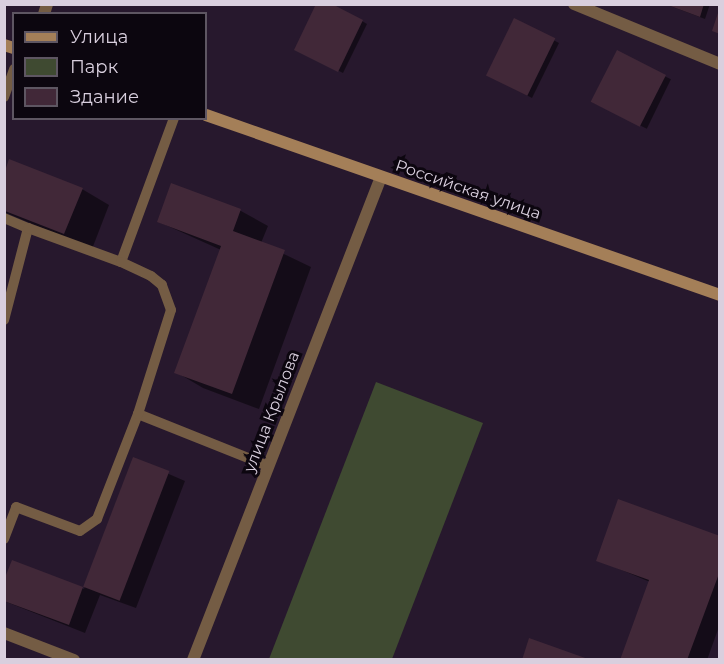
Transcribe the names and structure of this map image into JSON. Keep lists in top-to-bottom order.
{
  "streets": {
    "street": ["Российская улица", "улица Крылова"]
  },
  "crossings": [
    ["Российская улица", "улица Крылова"]
  ],
  "legend": ["Улица", "Парк", "Здание"]
}
